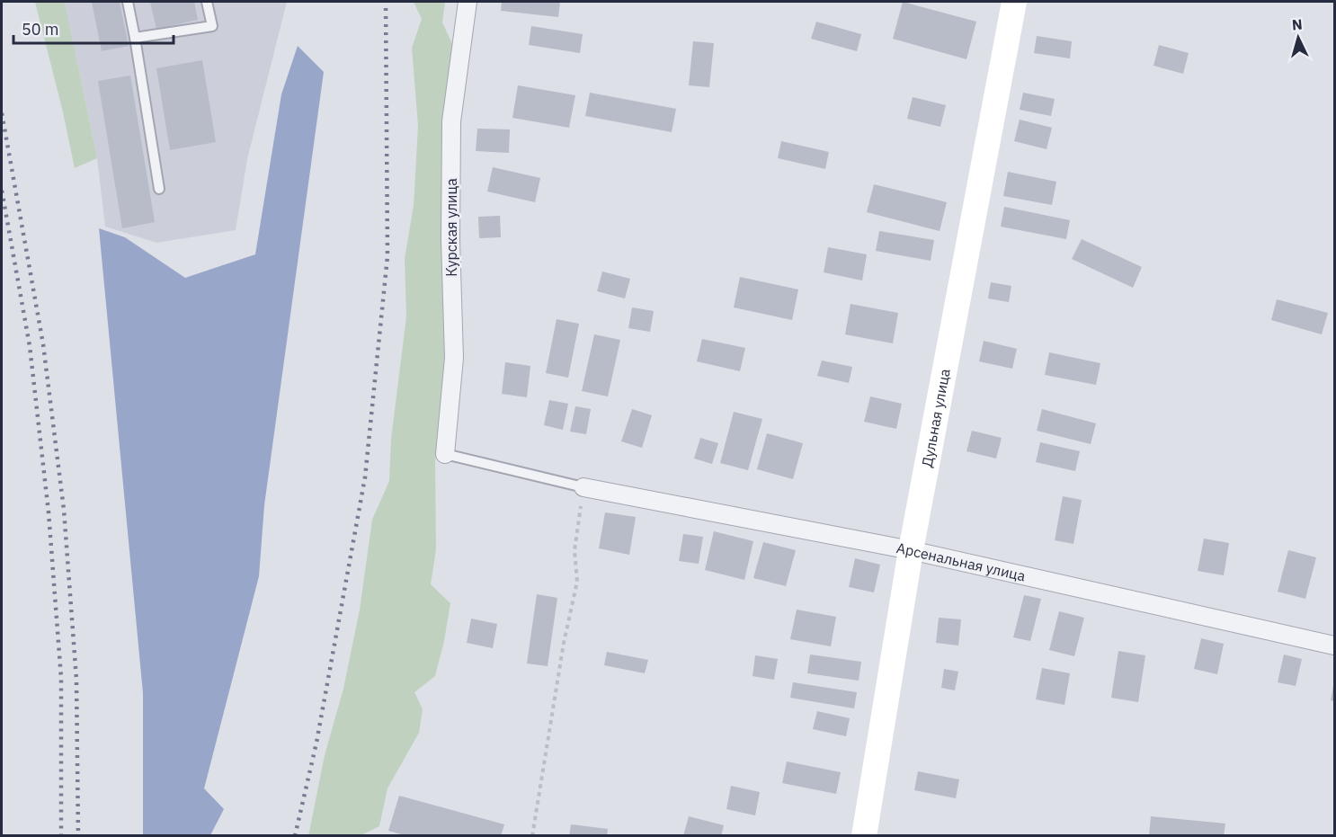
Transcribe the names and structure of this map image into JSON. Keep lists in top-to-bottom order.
{
  "streets": {
    "street": ["Курская улица", "Дульная улица", "Арсенальная улица"]
  },
  "crossings": [
    ["Дульная улица", "Арсенальная улица"]
  ],
  "scale_bar": "50 m",
  "north": "top"
}
